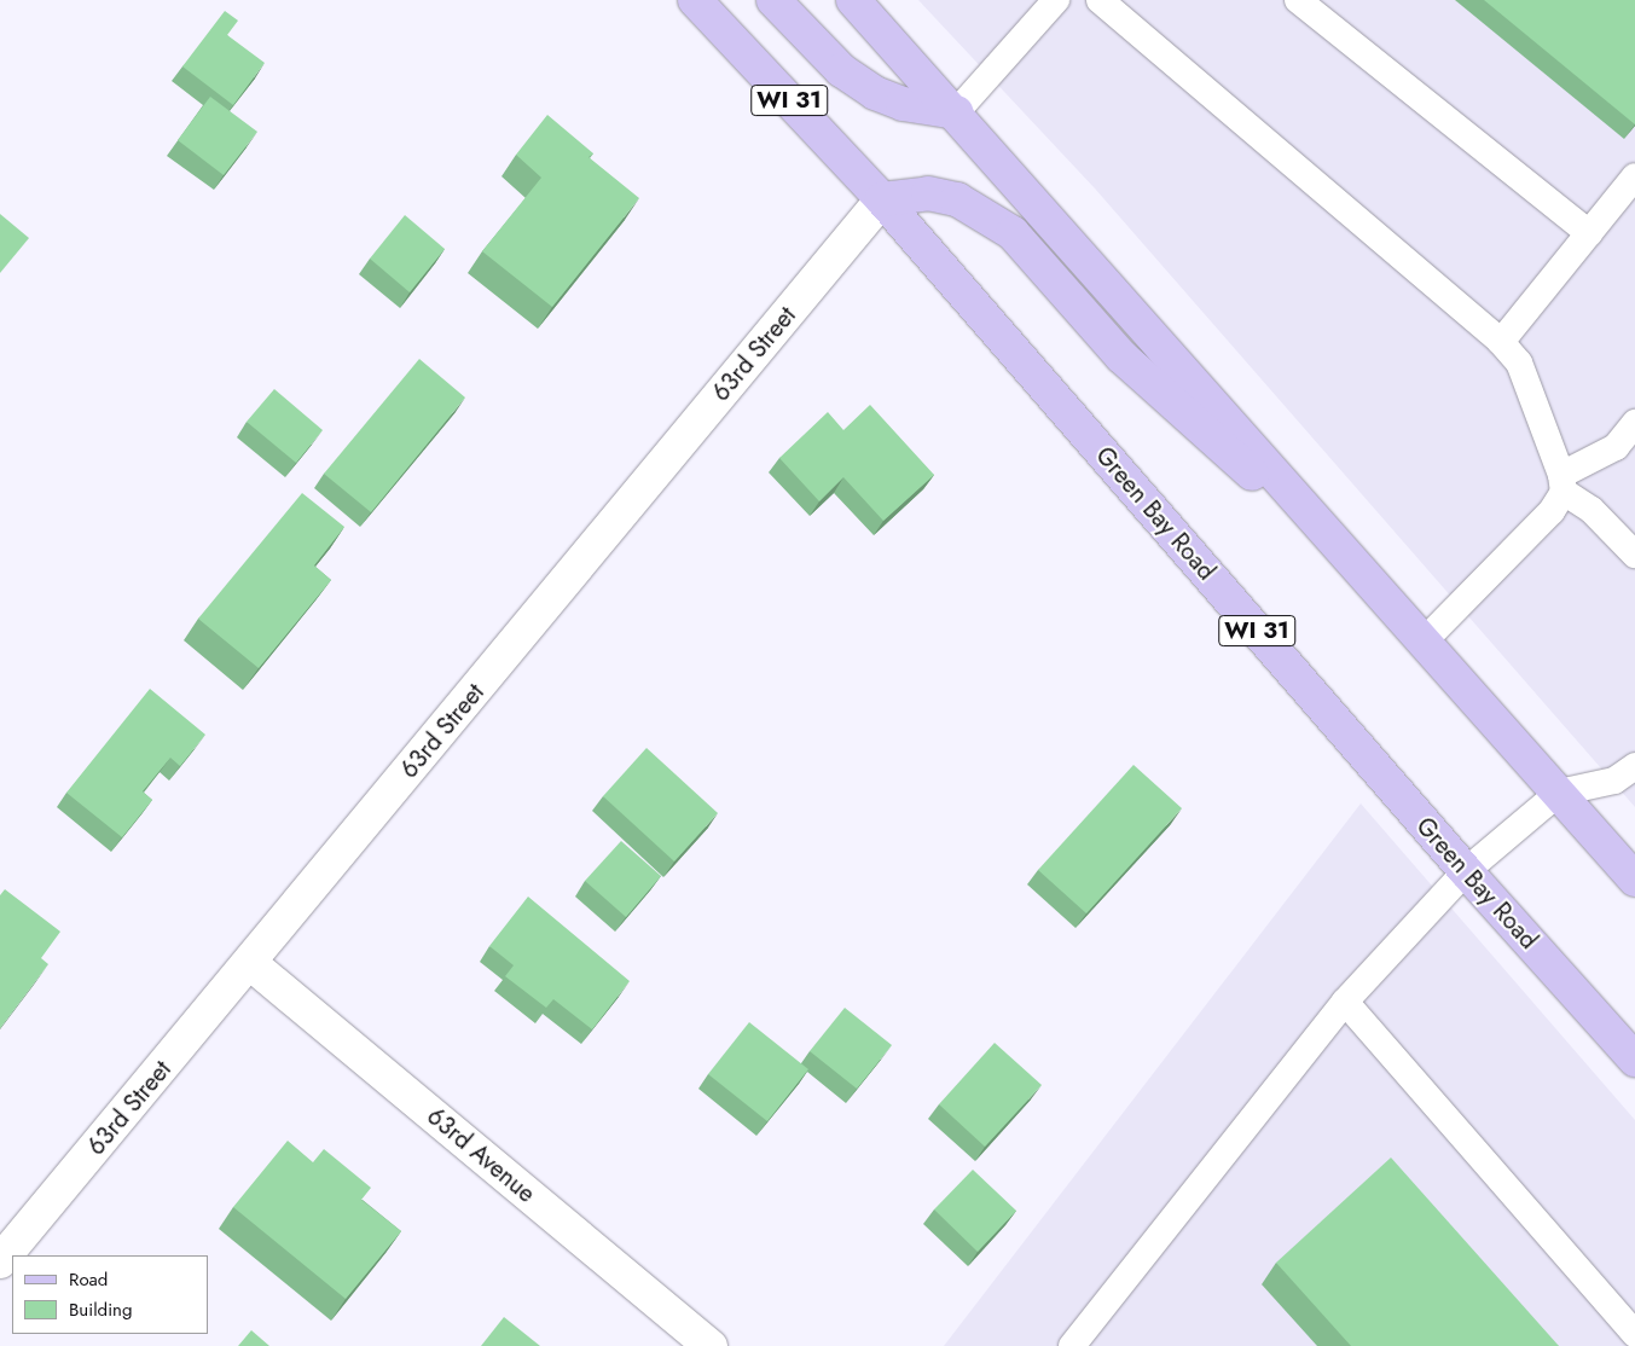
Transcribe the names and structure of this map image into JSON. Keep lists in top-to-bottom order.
{
  "streets": {
    "main road": ["WI 31", "Green Bay Road"],
    "street": ["63rd Street", "63rd Avenue"]
  },
  "crossings": [
    ["63rd Street", "Green Bay Road"],
    ["63rd Street", "63rd Avenue"]
  ],
  "legend": ["Road", "Building"]
}
